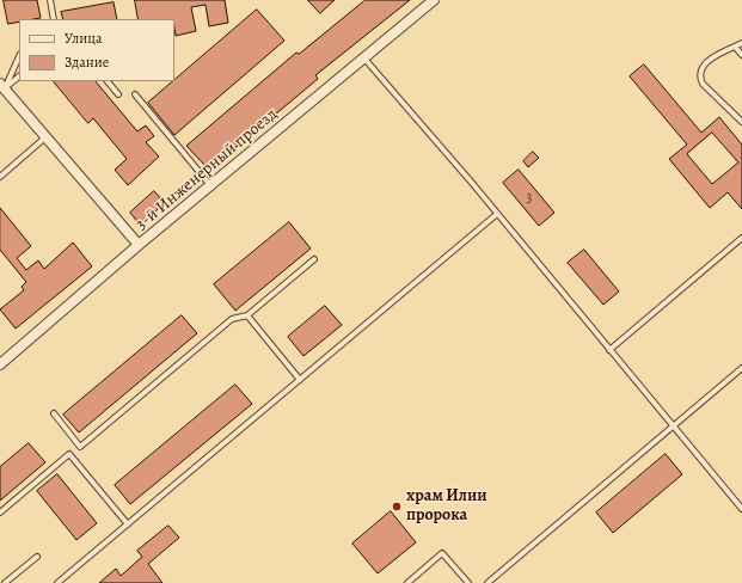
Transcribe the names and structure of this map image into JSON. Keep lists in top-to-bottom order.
{
  "streets": {
    "street": ["3-й Инженерный проезд"]
  },
  "places": ["храм Илии пророка"],
  "house_numbers": ["3"],
  "legend": ["Улица", "Здание"]
}
